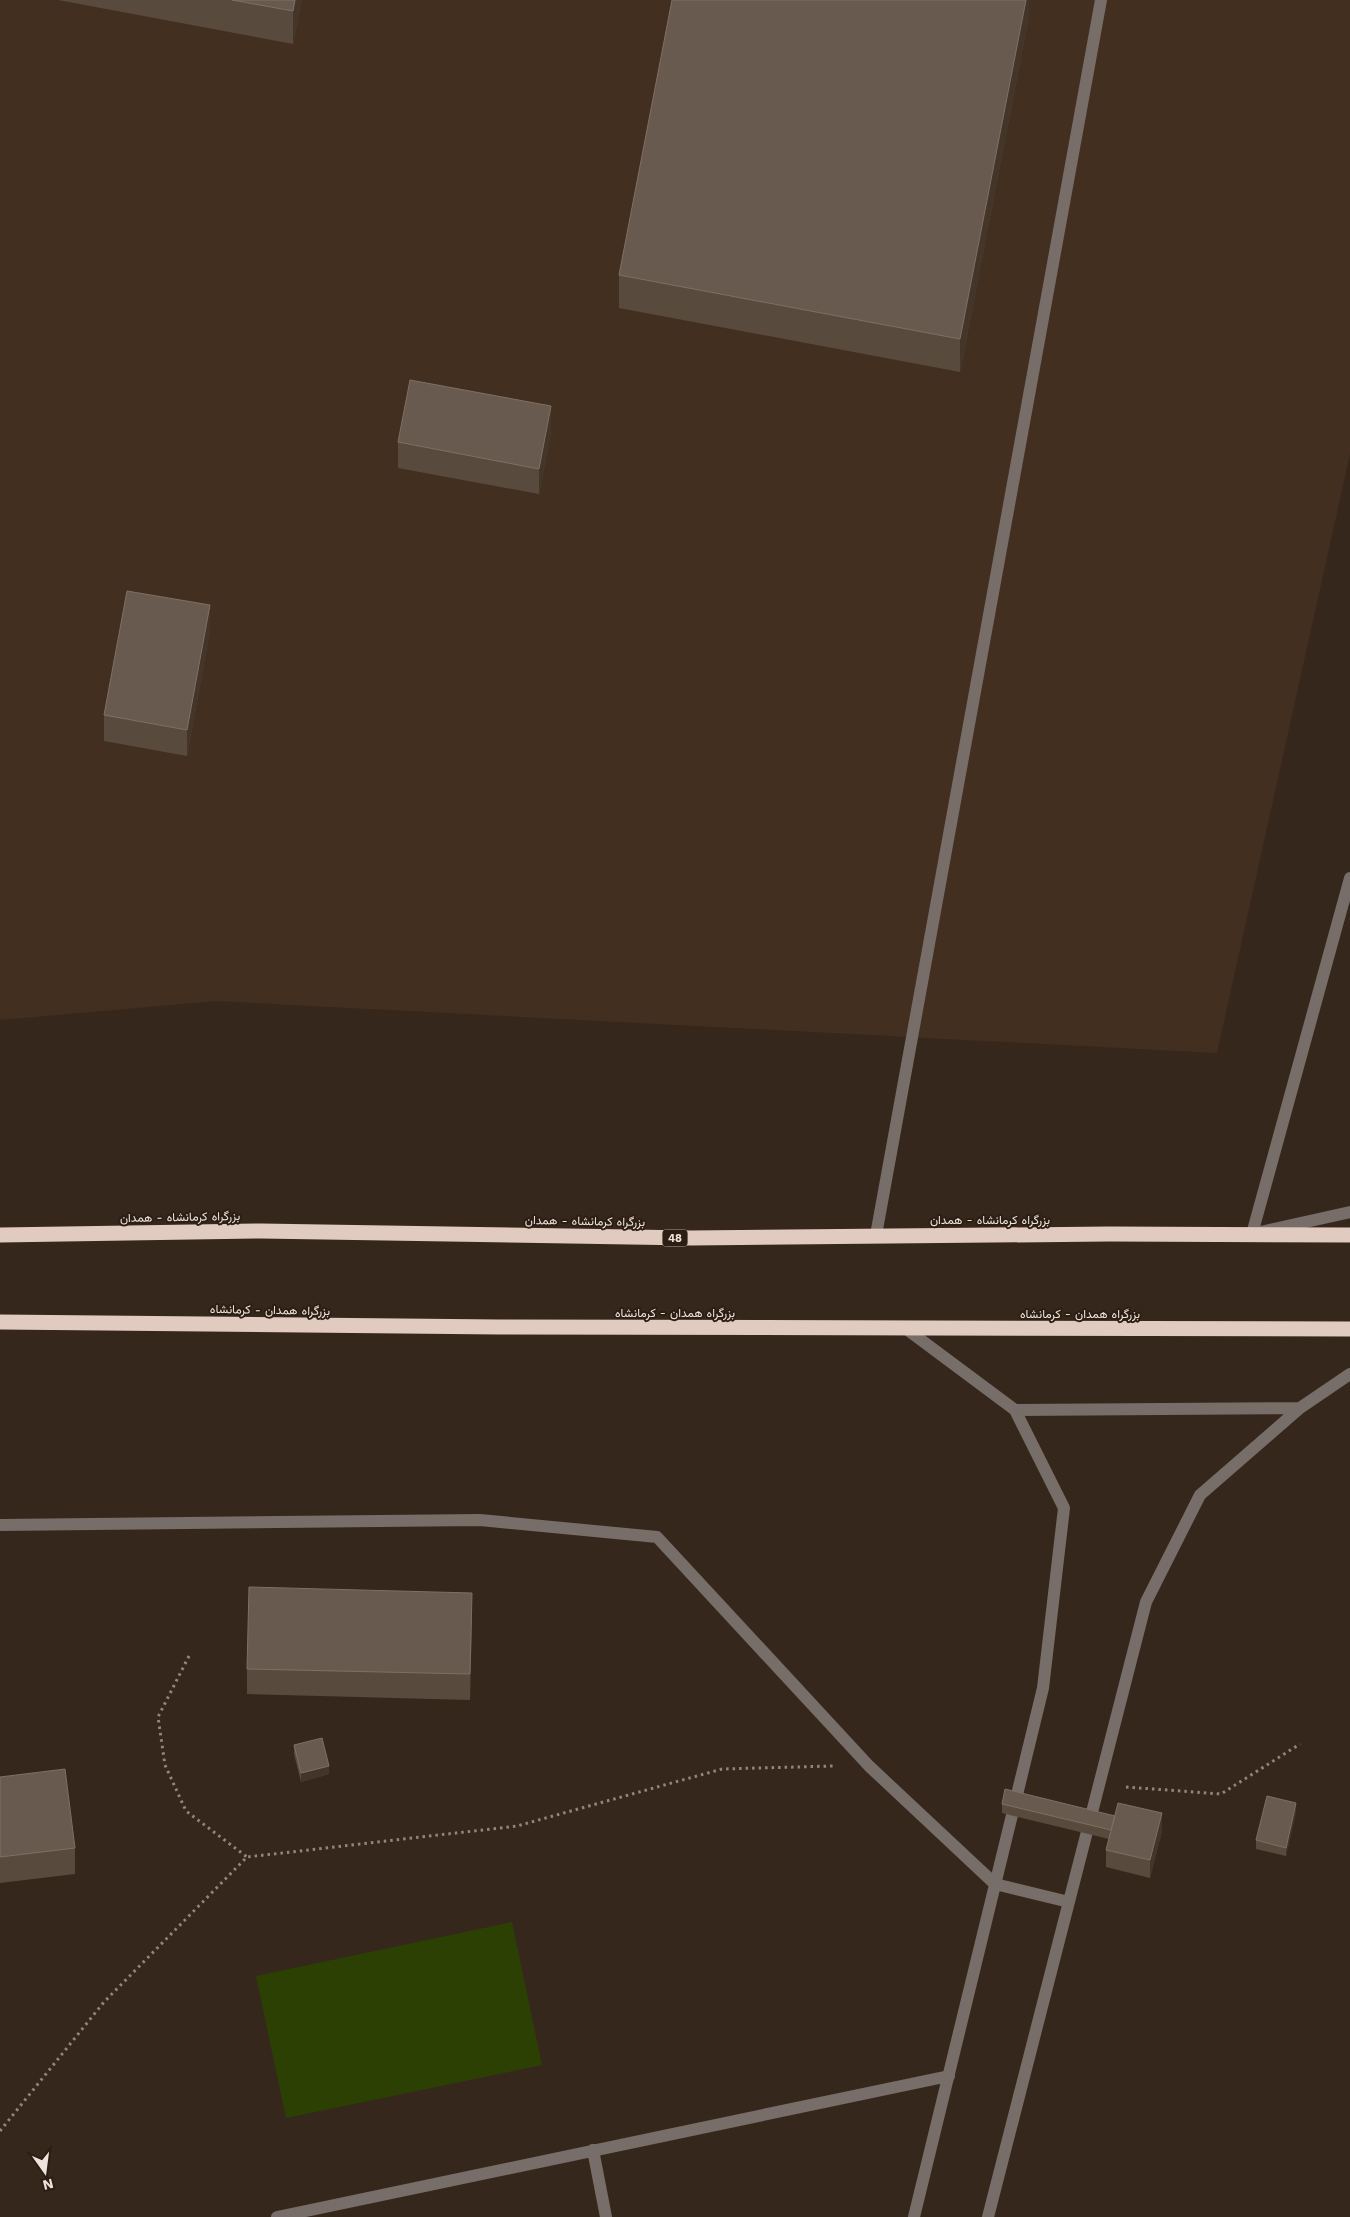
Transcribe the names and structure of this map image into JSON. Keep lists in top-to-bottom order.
{
  "streets": {
    "highway": ["بزرگراه کرمانشاه - همدان", "48", "بزرگراه همدان - کرمانشاه"]
  },
  "north": "bottom"
}
